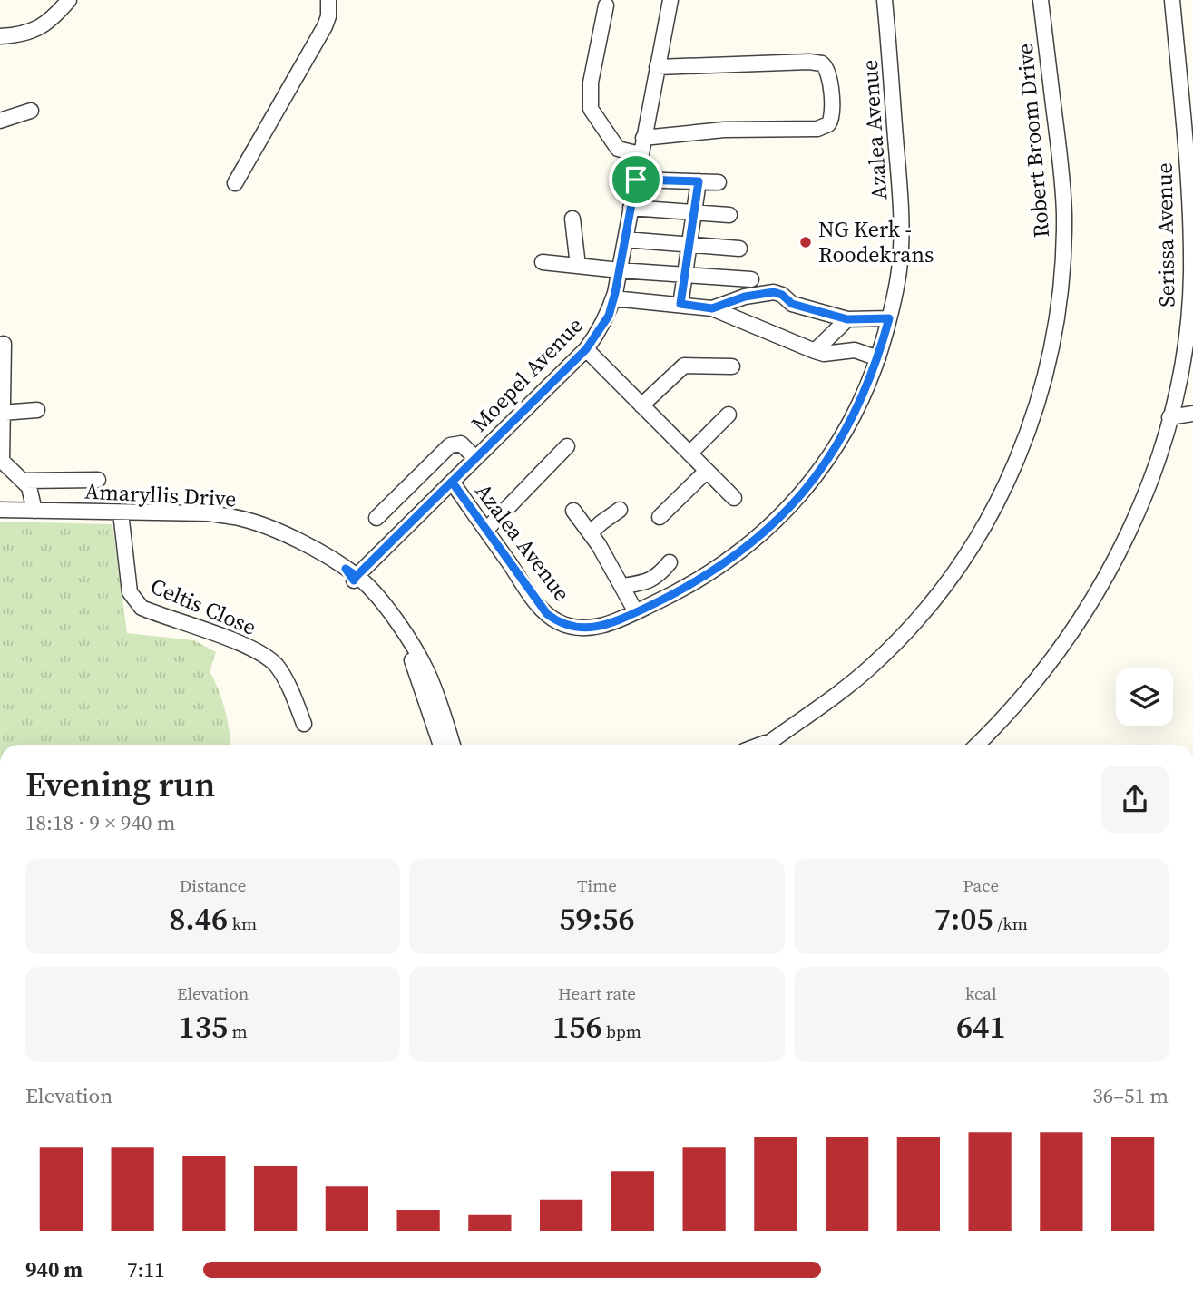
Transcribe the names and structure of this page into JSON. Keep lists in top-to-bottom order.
{
  "streets": {
    "street": [
      "Azalea Avenue",
      "Robert Broom Drive",
      "Serissa Avenue",
      "Moepel Avenue",
      "Amaryllis Drive",
      "Celtis Close"
    ]
  },
  "crossings": [
    ["Azalea Avenue", "Moepel Avenue"],
    ["Moepel Avenue", "Amaryllis Drive"],
    ["Amaryllis Drive", "Celtis Close"]
  ],
  "places": ["NG Kerk - Roodekrans"],
  "page": {
    "heading": ["Evening run", "18:18 · 9 × 940 m"],
    "stats": [
      ["Distance", "8.46 km"],
      ["Time", "59:56"],
      ["Pace", "7:05 /km"],
      ["Elevation", "135 m"],
      ["Heart rate", "156 bpm"],
      ["kcal", "641"]
    ],
    "chart": ["Elevation", "36–51 m"],
    "list": [
      {
        "name": "940 m",
        "note": "7:11"
      }
    ]
  }
}
